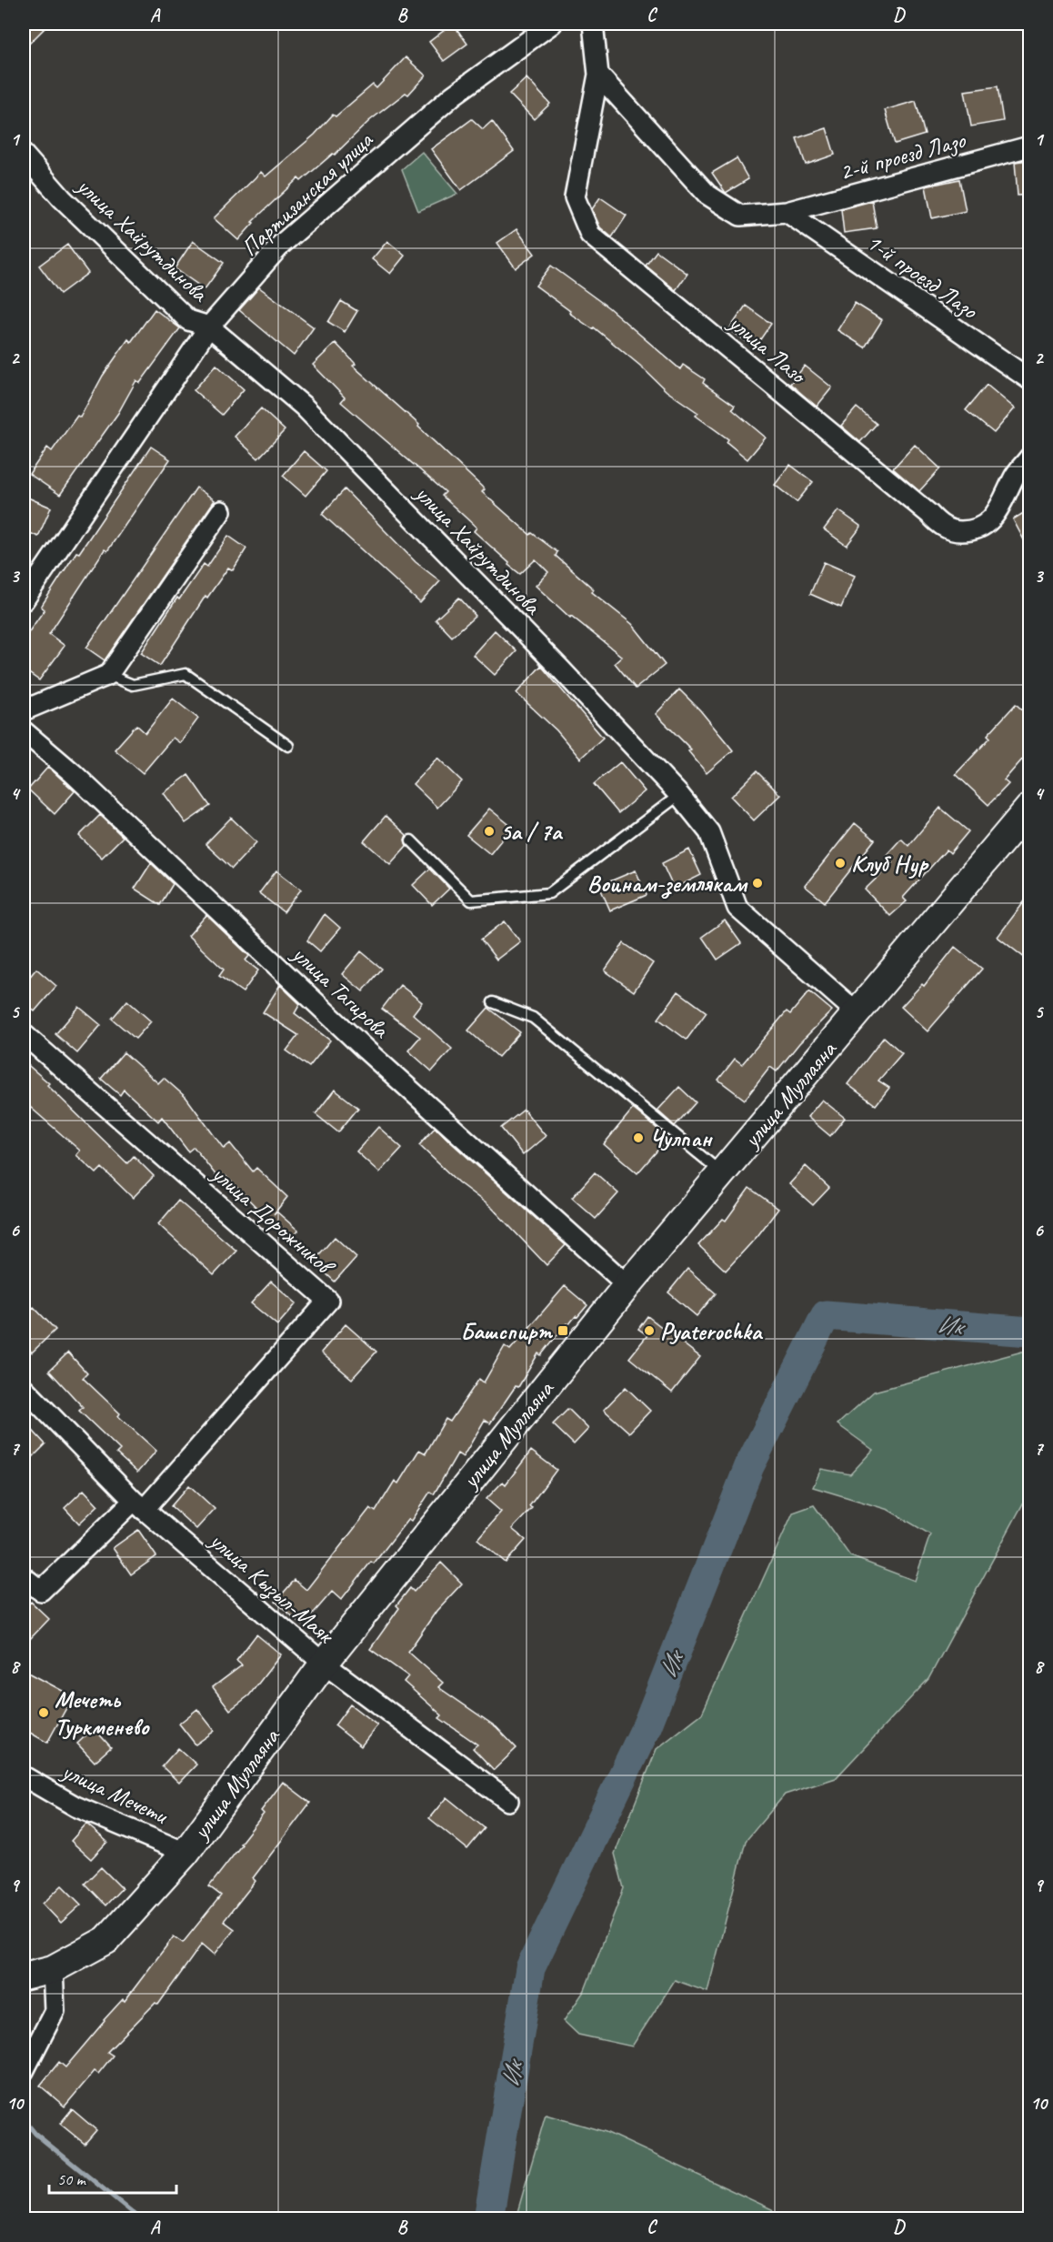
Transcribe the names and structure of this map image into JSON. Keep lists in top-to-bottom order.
{
  "streets": {
    "main road": ["улица Муллаяна"],
    "street": [
      "2-й проезд Лазо",
      "Партизанская улица",
      "улица Хайрутдинова",
      "1-й проезд Лазо",
      "улица Лазо",
      "улица Тагирова",
      "улица Дорожников",
      "улица Кызыл-Маяк",
      "улица Мечети"
    ]
  },
  "crossings": [
    ["2-й проезд Лазо", "1-й проезд Лазо"],
    ["2-й проезд Лазо", "улица Лазо"],
    ["Партизанская улица", "улица Хайрутдинова"],
    ["улица Хайрутдинова", "улица Муллаяна"],
    ["улица Тагирова", "улица Муллаяна"],
    ["улица Муллаяна", "улица Кызыл-Маяк"],
    ["улица Муллаяна", "улица Мечети"],
    ["улица Дорожников", "улица Кызыл-Маяк"]
  ],
  "water": ["Ик"],
  "places": {
    "other": [
      "5а / 7а",
      "Клуб Нур",
      "Воинам-землякам",
      "Чулпан",
      "Pyaterochka",
      "Мечеть Туркменево"
    ],
    "transit": ["Башспирт"]
  },
  "scale_bar": "50 m",
  "grid": {
    "columns": [
      "A",
      "B",
      "C",
      "D"
    ],
    "rows": [
      "1",
      "2",
      "3",
      "4",
      "5",
      "6",
      "7",
      "8",
      "9",
      "10"
    ]
  }
}
